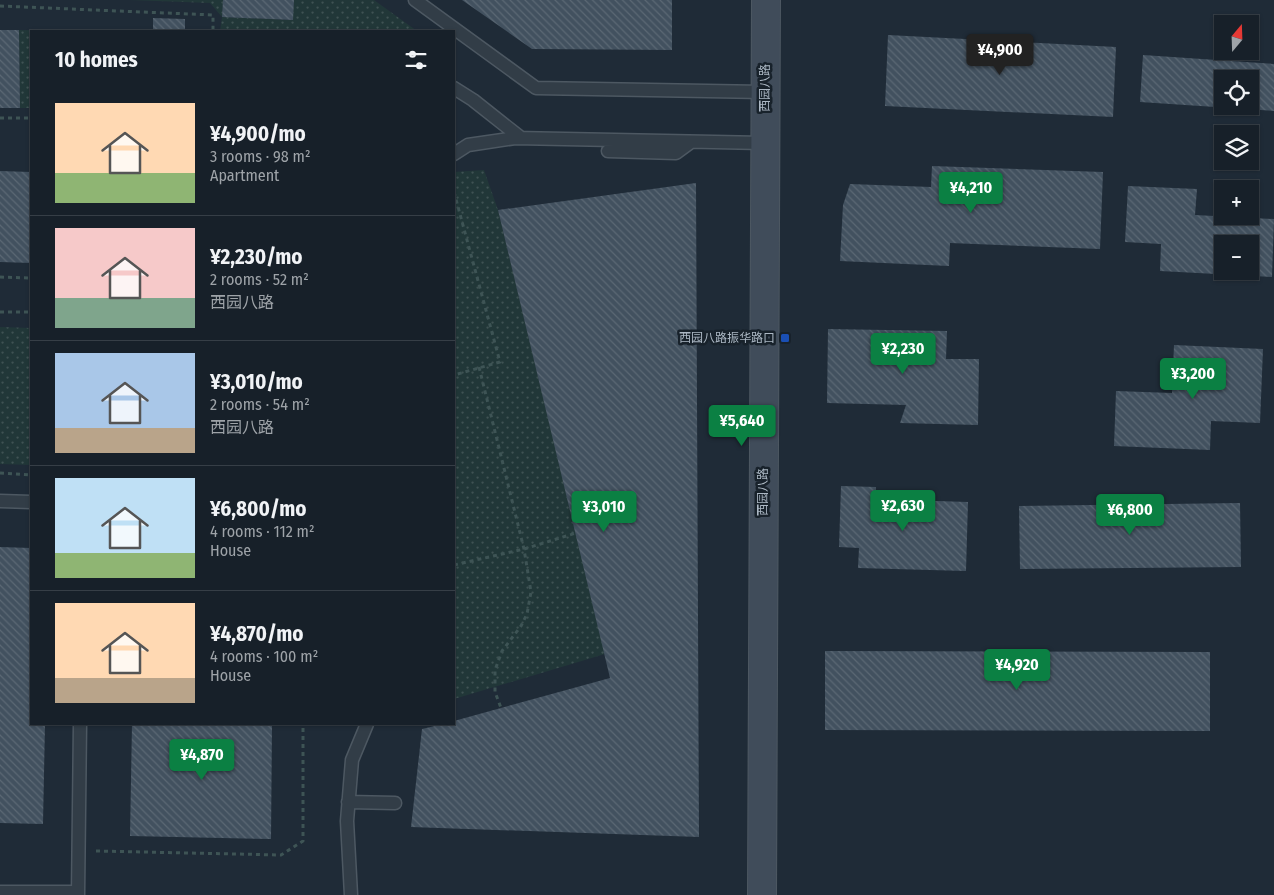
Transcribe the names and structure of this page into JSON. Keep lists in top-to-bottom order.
{
  "streets": {
    "street": ["西园八路"]
  },
  "places": {
    "transit": ["西园八路振华路口"]
  },
  "north": "top",
  "page": {
    "map_buttons": ["+", "−"],
    "heading": "10 homes",
    "price": [
      "¥4,900",
      "¥4,210",
      "¥2,230",
      "¥3,200",
      "¥5,640",
      "¥2,630",
      "¥3,010",
      "¥6,800",
      "¥4,920",
      "¥4,870"
    ],
    "list": [
      {
        "name": "¥4,900/mo",
        "note": "3 rooms · 98 m² · Apartment"
      },
      {
        "name": "¥2,230/mo",
        "note": "2 rooms · 52 m² · 西园八路"
      },
      {
        "name": "¥3,010/mo",
        "note": "2 rooms · 54 m² · 西园八路"
      },
      {
        "name": "¥6,800/mo",
        "note": "4 rooms · 112 m² · House"
      },
      {
        "name": "¥4,870/mo",
        "note": "4 rooms · 100 m² · House"
      }
    ]
  }
}
